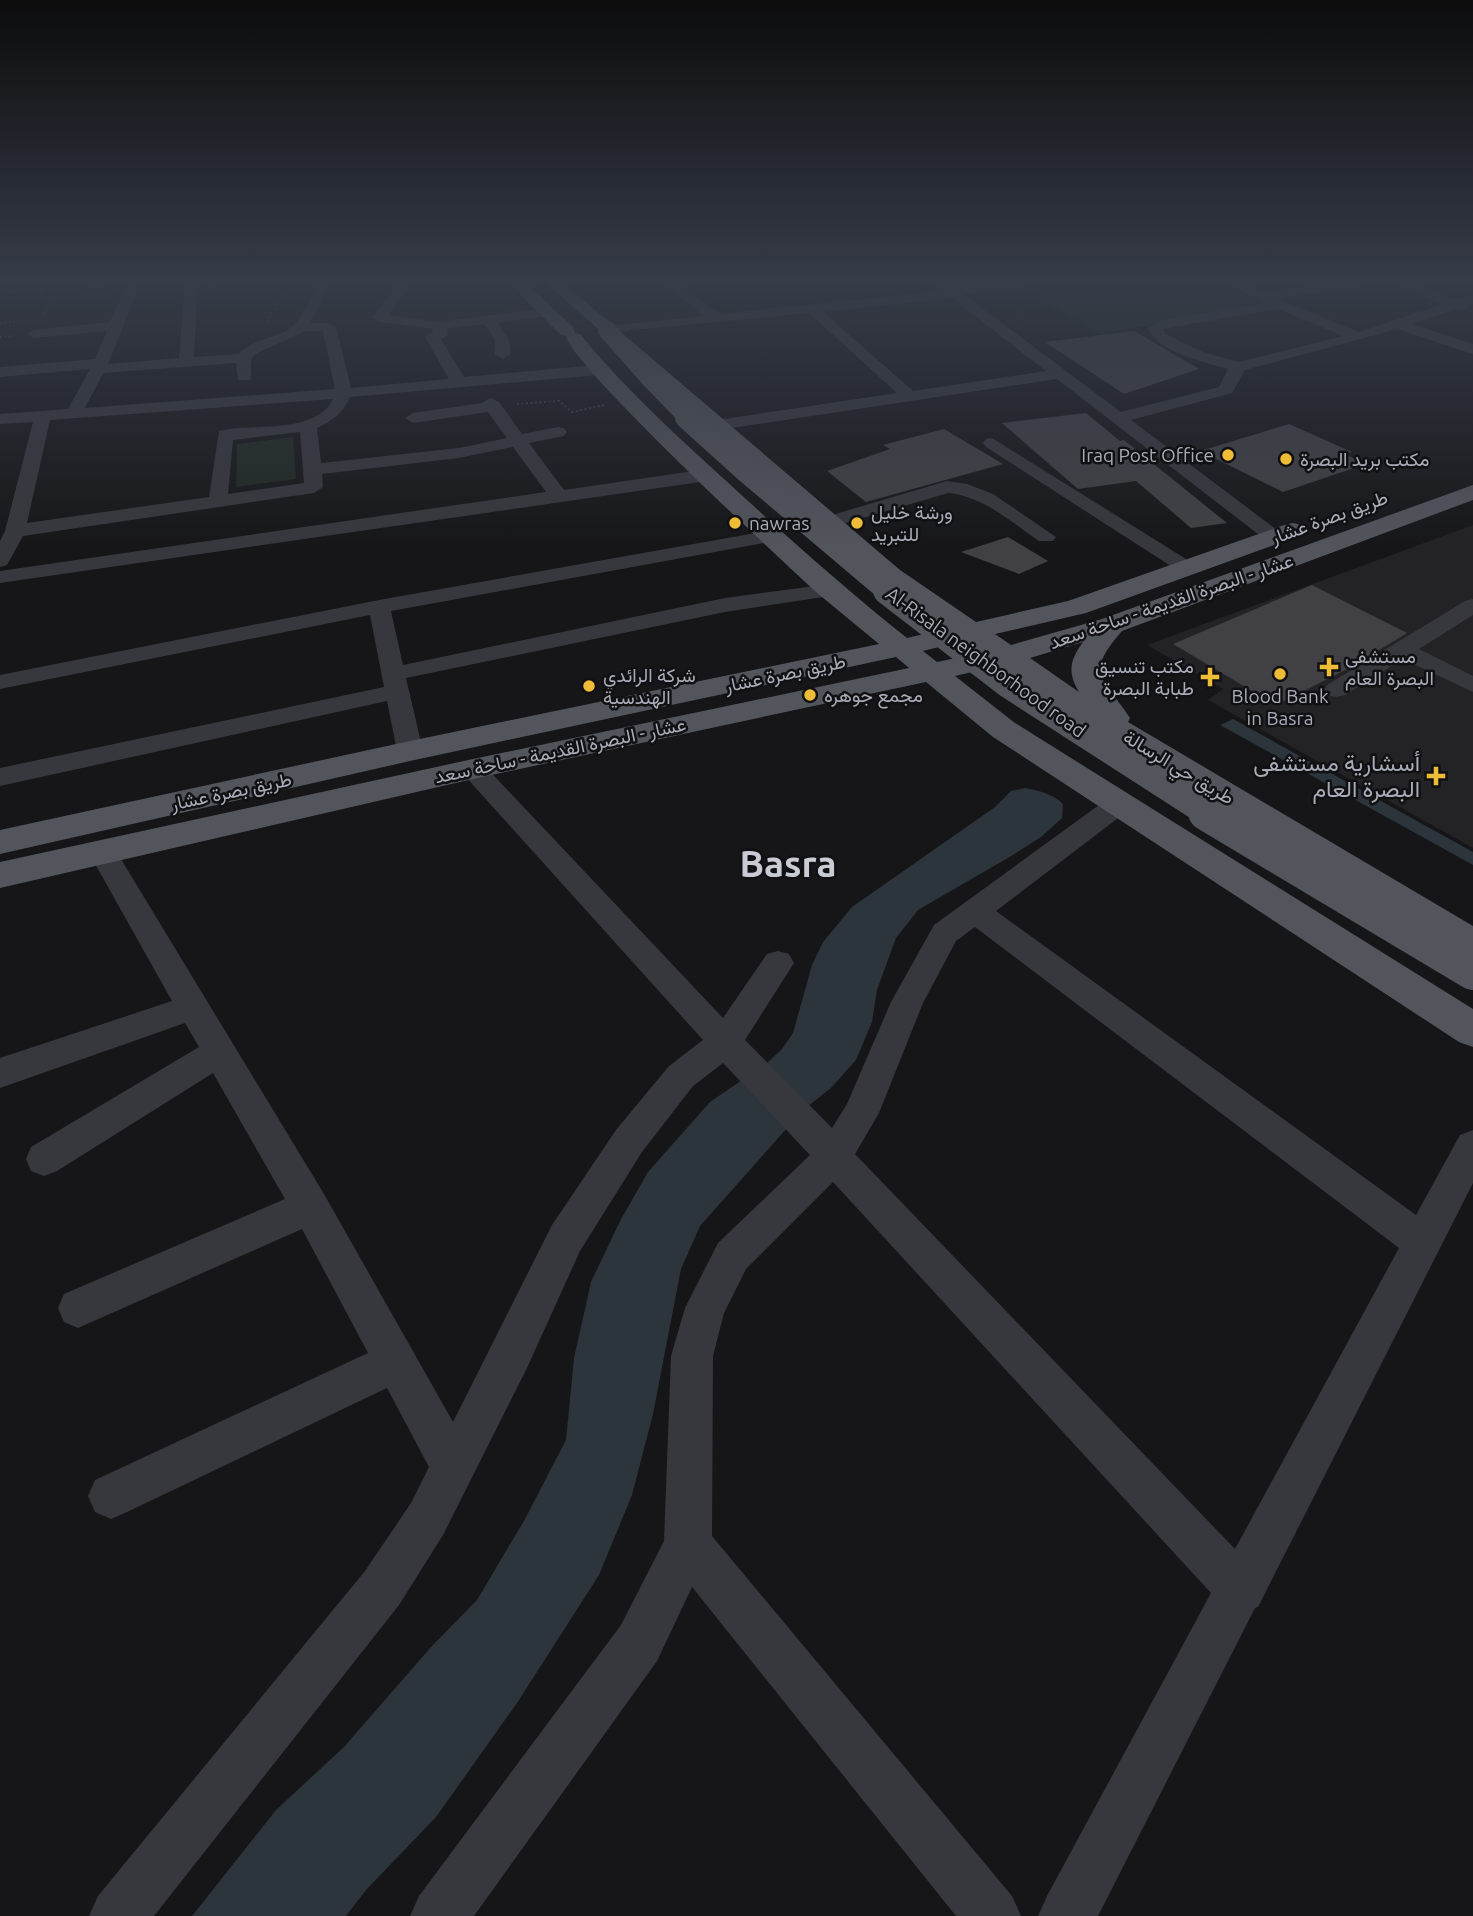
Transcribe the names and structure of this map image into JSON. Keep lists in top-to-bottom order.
{
  "streets": {
    "main road": [
      "طريق بصرة عشار",
      "عشار - البصرة القديمة - ساحة سعد",
      "Al-Risala neighborhood road",
      "طريق حي الرسالة"
    ]
  },
  "crossings": [
    ["طريق بصرة عشار", "عشار - البصرة القديمة - ساحة سعد"],
    ["طريق بصرة عشار", "طريق حي الرسالة"],
    ["عشار - البصرة القديمة - ساحة سعد", "طريق حي الرسالة"]
  ],
  "districts": ["Basra"],
  "places": {
    "other": [
      "Iraq Post Office",
      "مكتب بريد البصرة",
      "nawras",
      "ورشة خليل للتبريد",
      "Blood Bank in Basra",
      "شركة الرائدي الهندسية",
      "مجمع جوهره"
    ],
    "health": ["مستشفى البصرة العام", "مكتب تنسيق طبابة البصرة", "أسشارية مستشفى البصرة العام"]
  }
}
